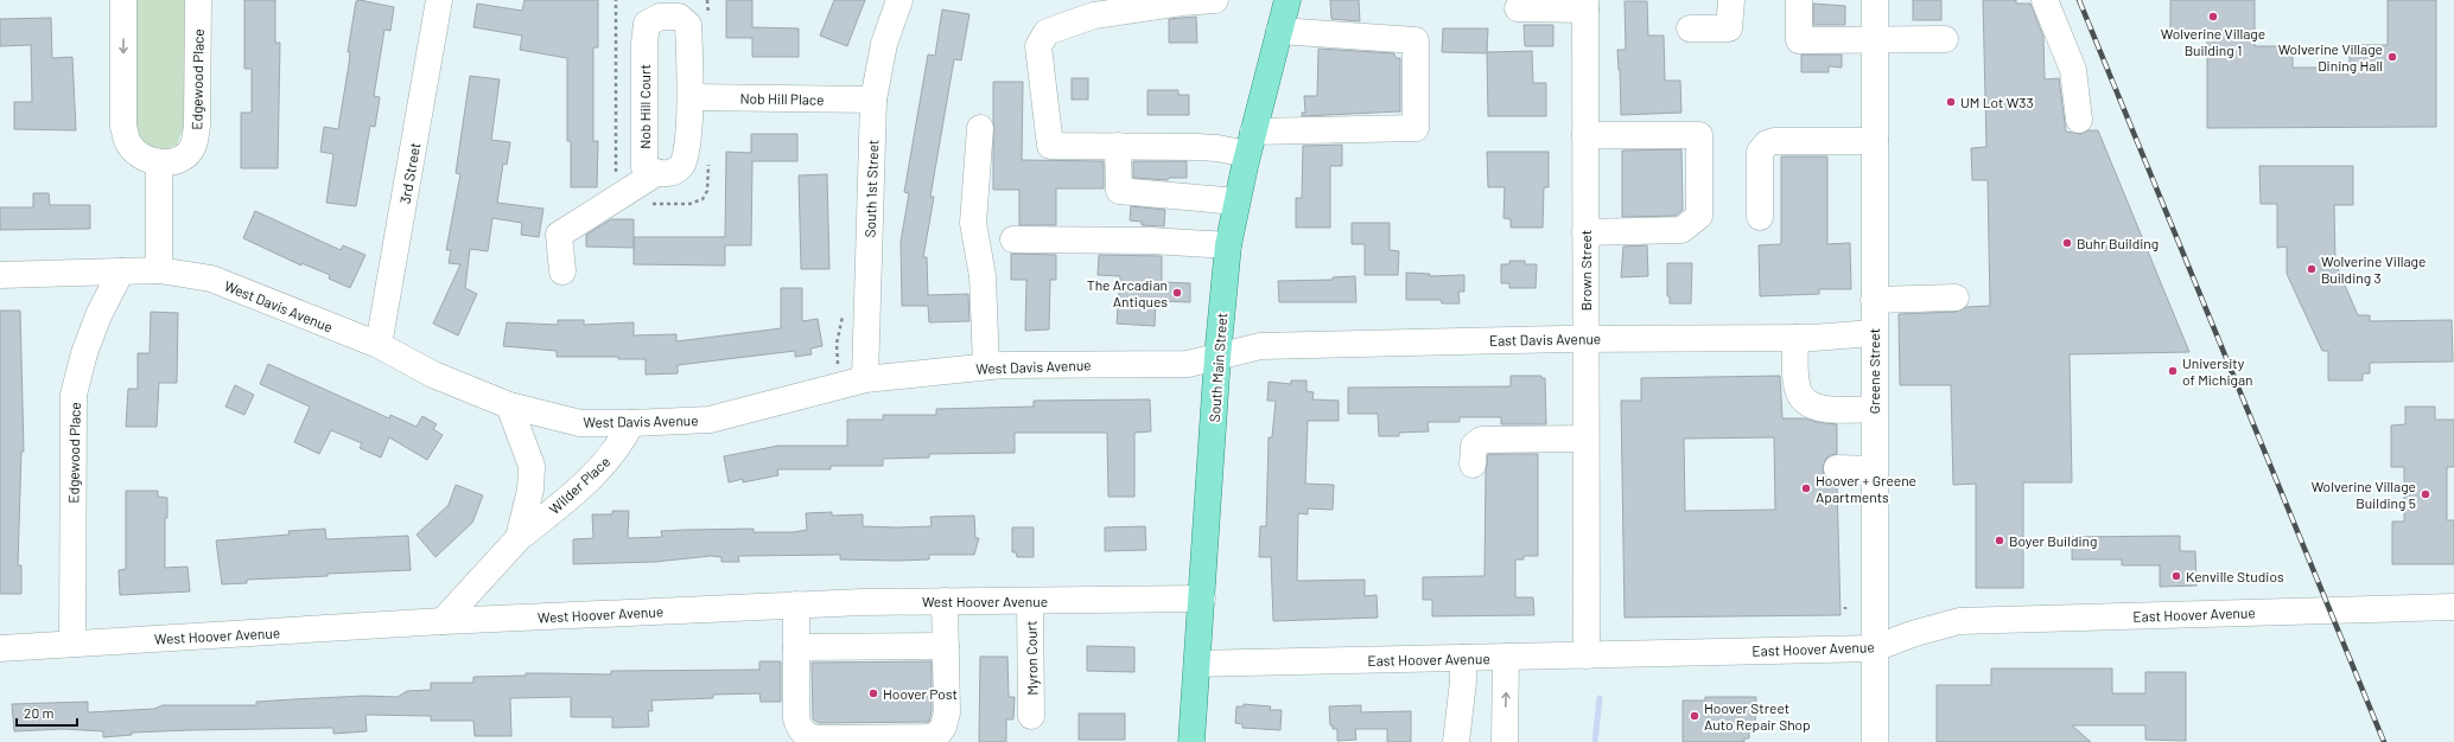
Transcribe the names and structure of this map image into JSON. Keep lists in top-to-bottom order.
{
  "streets": {
    "main road": ["South Main Street"],
    "street": [
      "Edgewood Place",
      "Nob Hill Place",
      "Nob Hill Court",
      "3rd Street",
      "South 1st Street",
      "Brown Street",
      "West Davis Avenue",
      "East Davis Avenue",
      "Greene Street",
      "Wilder Place",
      "West Hoover Avenue",
      "East Hoover Avenue",
      "Myron Court"
    ]
  },
  "crossings": [
    ["Edgewood Place", "West Davis Avenue"],
    ["Edgewood Place", "West Hoover Avenue"],
    ["Nob Hill Place", "Nob Hill Court"],
    ["Nob Hill Place", "South 1st Street"],
    ["3rd Street", "West Davis Avenue"],
    ["South 1st Street", "West Davis Avenue"],
    ["Brown Street", "East Davis Avenue"],
    ["Brown Street", "East Hoover Avenue"],
    ["West Davis Avenue", "East Davis Avenue"],
    ["West Davis Avenue", "South Main Street"],
    ["West Davis Avenue", "Wilder Place"],
    ["East Davis Avenue", "South Main Street"],
    ["East Davis Avenue", "Greene Street"],
    ["South Main Street", "West Hoover Avenue"],
    ["South Main Street", "East Hoover Avenue"],
    ["Greene Street", "East Hoover Avenue"],
    ["Wilder Place", "West Hoover Avenue"],
    ["West Hoover Avenue", "Myron Court"]
  ],
  "places": [
    "Wolverine Village Building 1",
    "Wolverine Village Dining Hall",
    "UM Lot W33",
    "Buhr Building",
    "Wolverine Village Building 3",
    "The Arcadian Antiques",
    "University of Michigan",
    "Hoover + Greene Apartments",
    "Wolverine Village Building 5",
    "Boyer Building",
    "Kenville Studios",
    "Hoover Post",
    "Hoover Street Auto Repair Shop"
  ],
  "scale_bar": "20 m"
}
